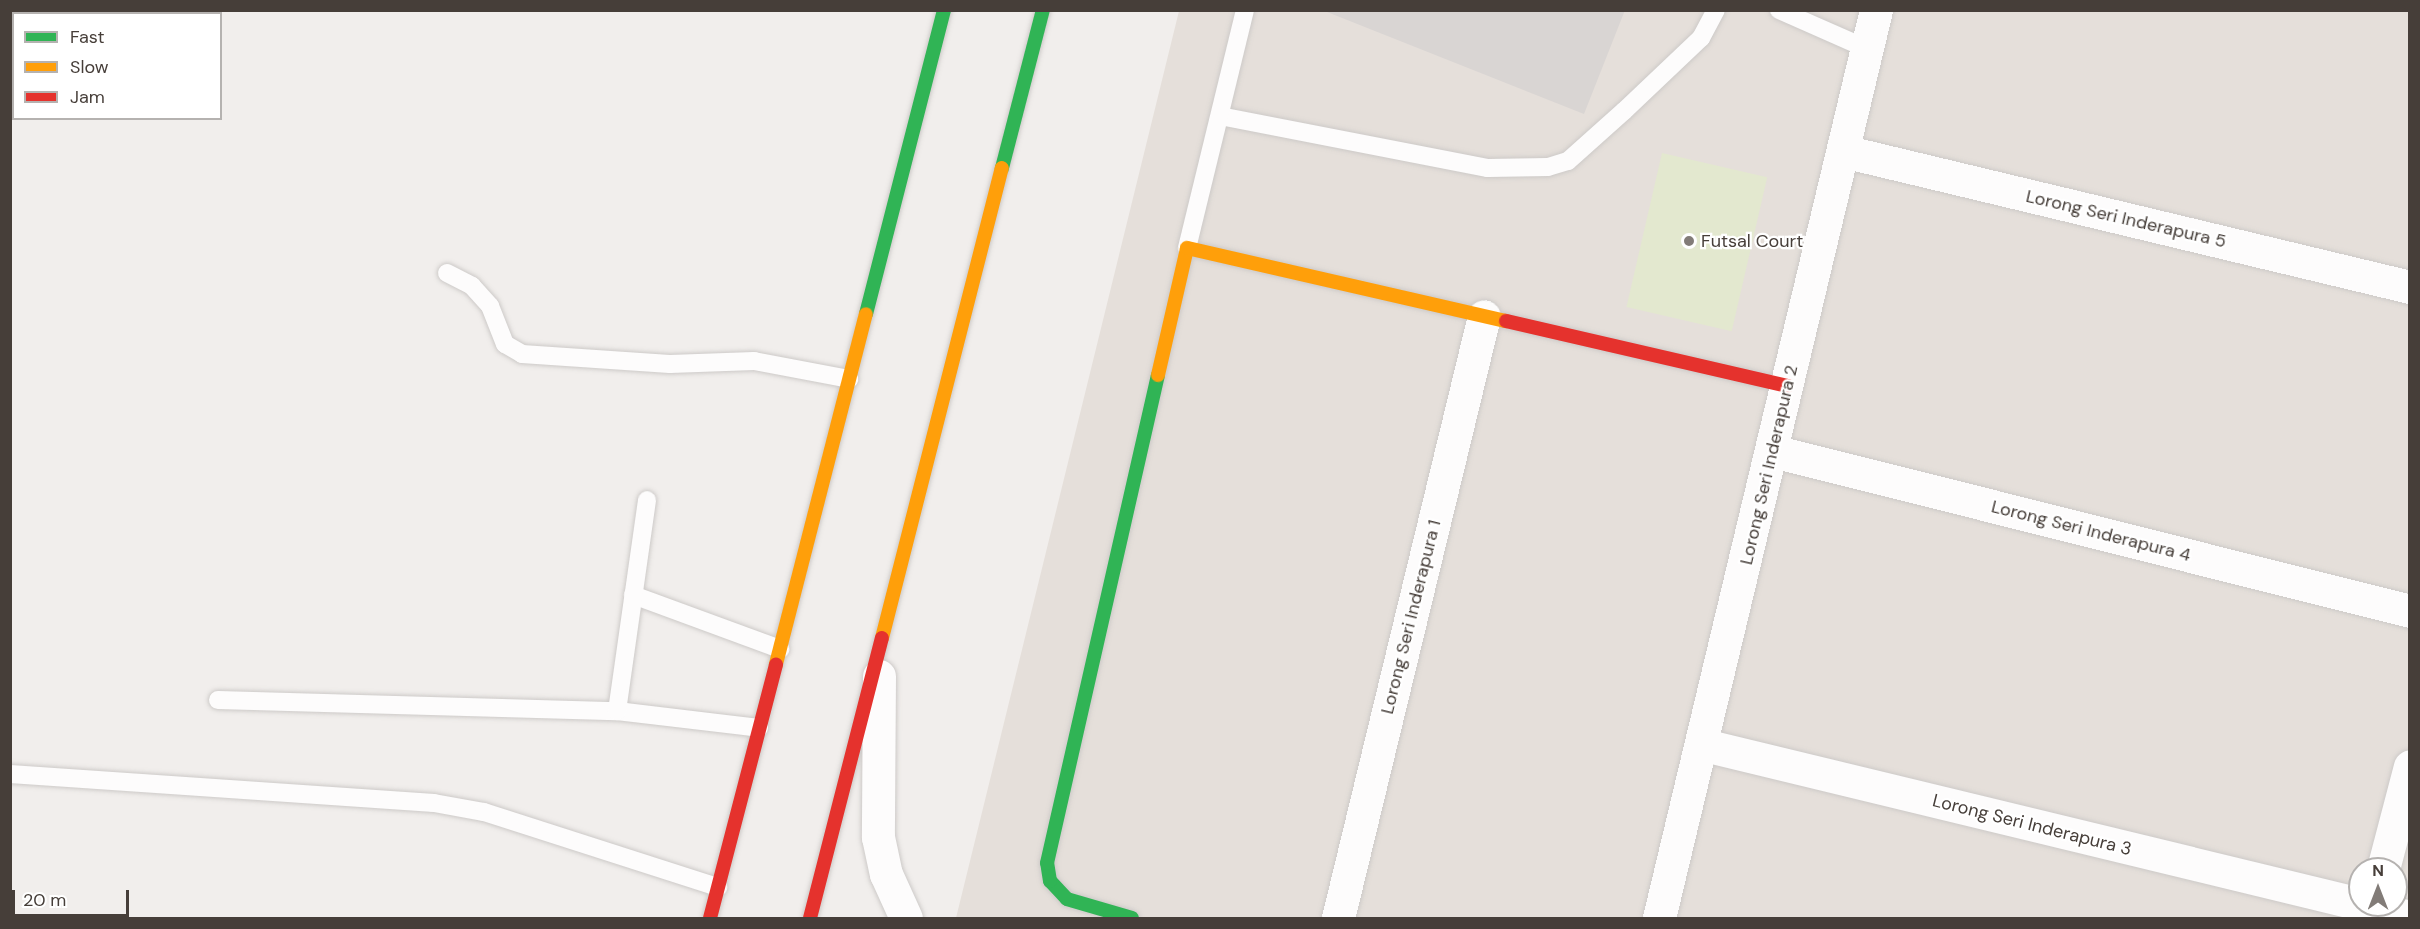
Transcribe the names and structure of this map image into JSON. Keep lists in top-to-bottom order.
{
  "streets": {
    "street": [
      "Lorong Seri Inderapura 5",
      "Lorong Seri Inderapura 2",
      "Lorong Seri Inderapura 4",
      "Lorong Seri Inderapura 1",
      "Lorong Seri Inderapura 3"
    ]
  },
  "crossings": [
    ["Lorong Seri Inderapura 5", "Lorong Seri Inderapura 2"],
    ["Lorong Seri Inderapura 2", "Lorong Seri Inderapura 4"],
    ["Lorong Seri Inderapura 2", "Lorong Seri Inderapura 3"]
  ],
  "places": ["Futsal Court"],
  "legend": ["Fast", "Slow", "Jam"],
  "scale_bar": "20 m",
  "north": "top"
}
